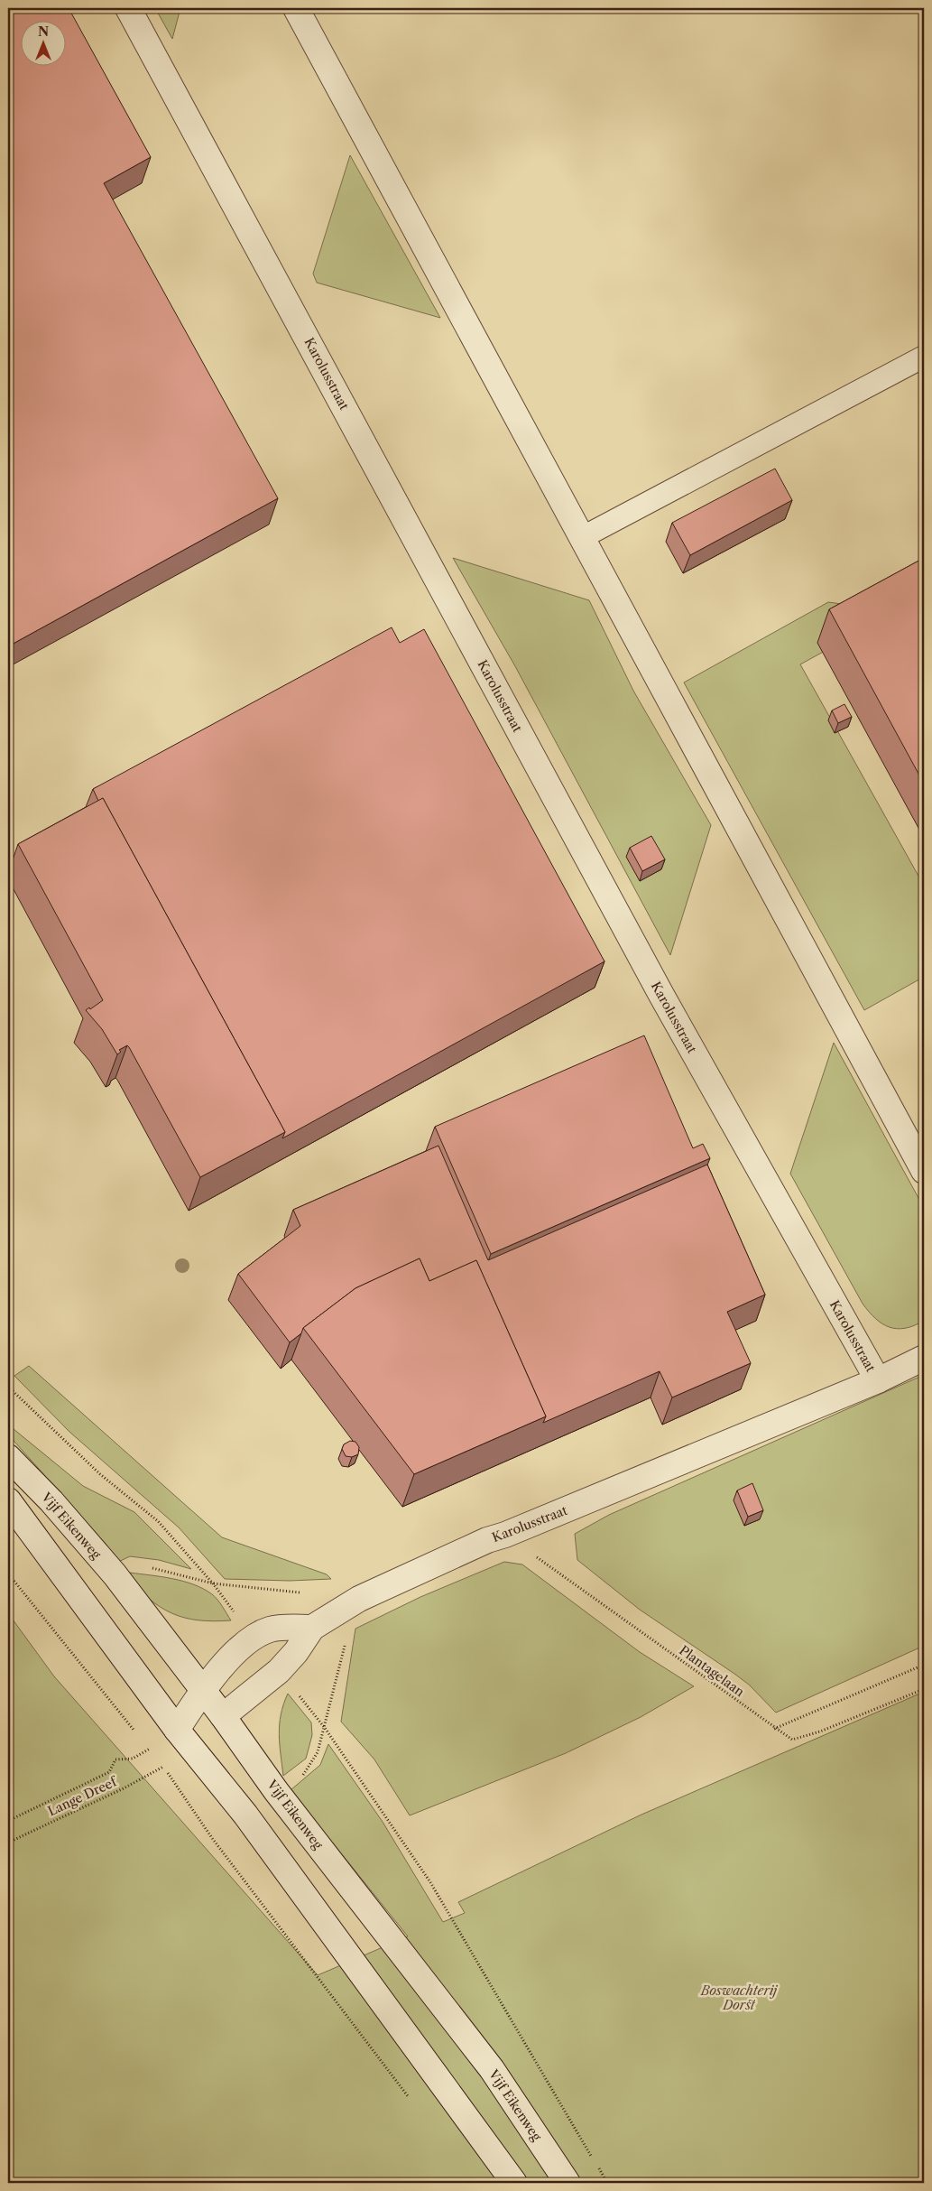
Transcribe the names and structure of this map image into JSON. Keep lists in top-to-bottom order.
{
  "streets": {
    "street": ["Karolusstraat", "Vijf Eikenweg"],
    "path": ["Plantagelaan", "Lange Dreef"]
  },
  "crossings": [
    ["Karolusstraat", "Vijf Eikenweg"],
    ["Karolusstraat", "Plantagelaan"]
  ],
  "parks": ["Boswachterij Dorst"],
  "north": "top"
}
